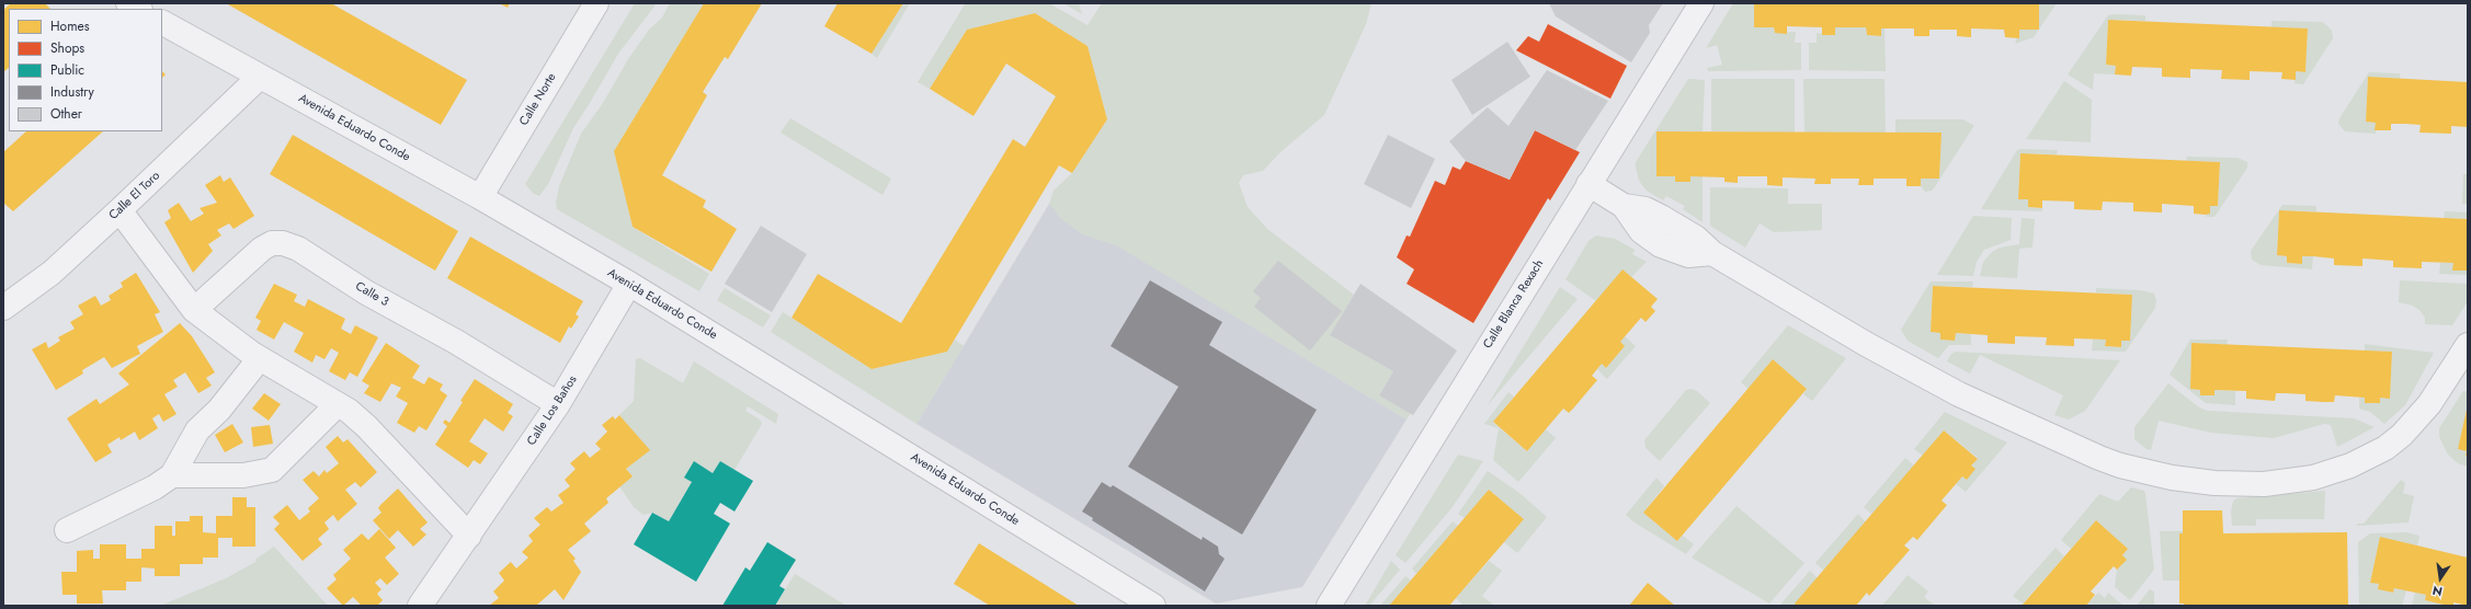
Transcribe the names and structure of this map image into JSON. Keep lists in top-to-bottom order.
{
  "streets": {
    "street": [
      "Calle Norte",
      "Avenida Eduardo Conde",
      "Calle El Toro",
      "Calle 3",
      "Calle Blanca Rexach",
      "Calle Los Baños"
    ]
  },
  "crossings": [
    ["Calle Norte", "Avenida Eduardo Conde"],
    ["Avenida Eduardo Conde", "Calle El Toro"],
    ["Avenida Eduardo Conde", "Calle Los Baños"],
    ["Calle 3", "Calle Los Baños"]
  ],
  "legend": [
    "Homes",
    "Shops",
    "Public",
    "Industry",
    "Other"
  ],
  "north": "bottom"
}
